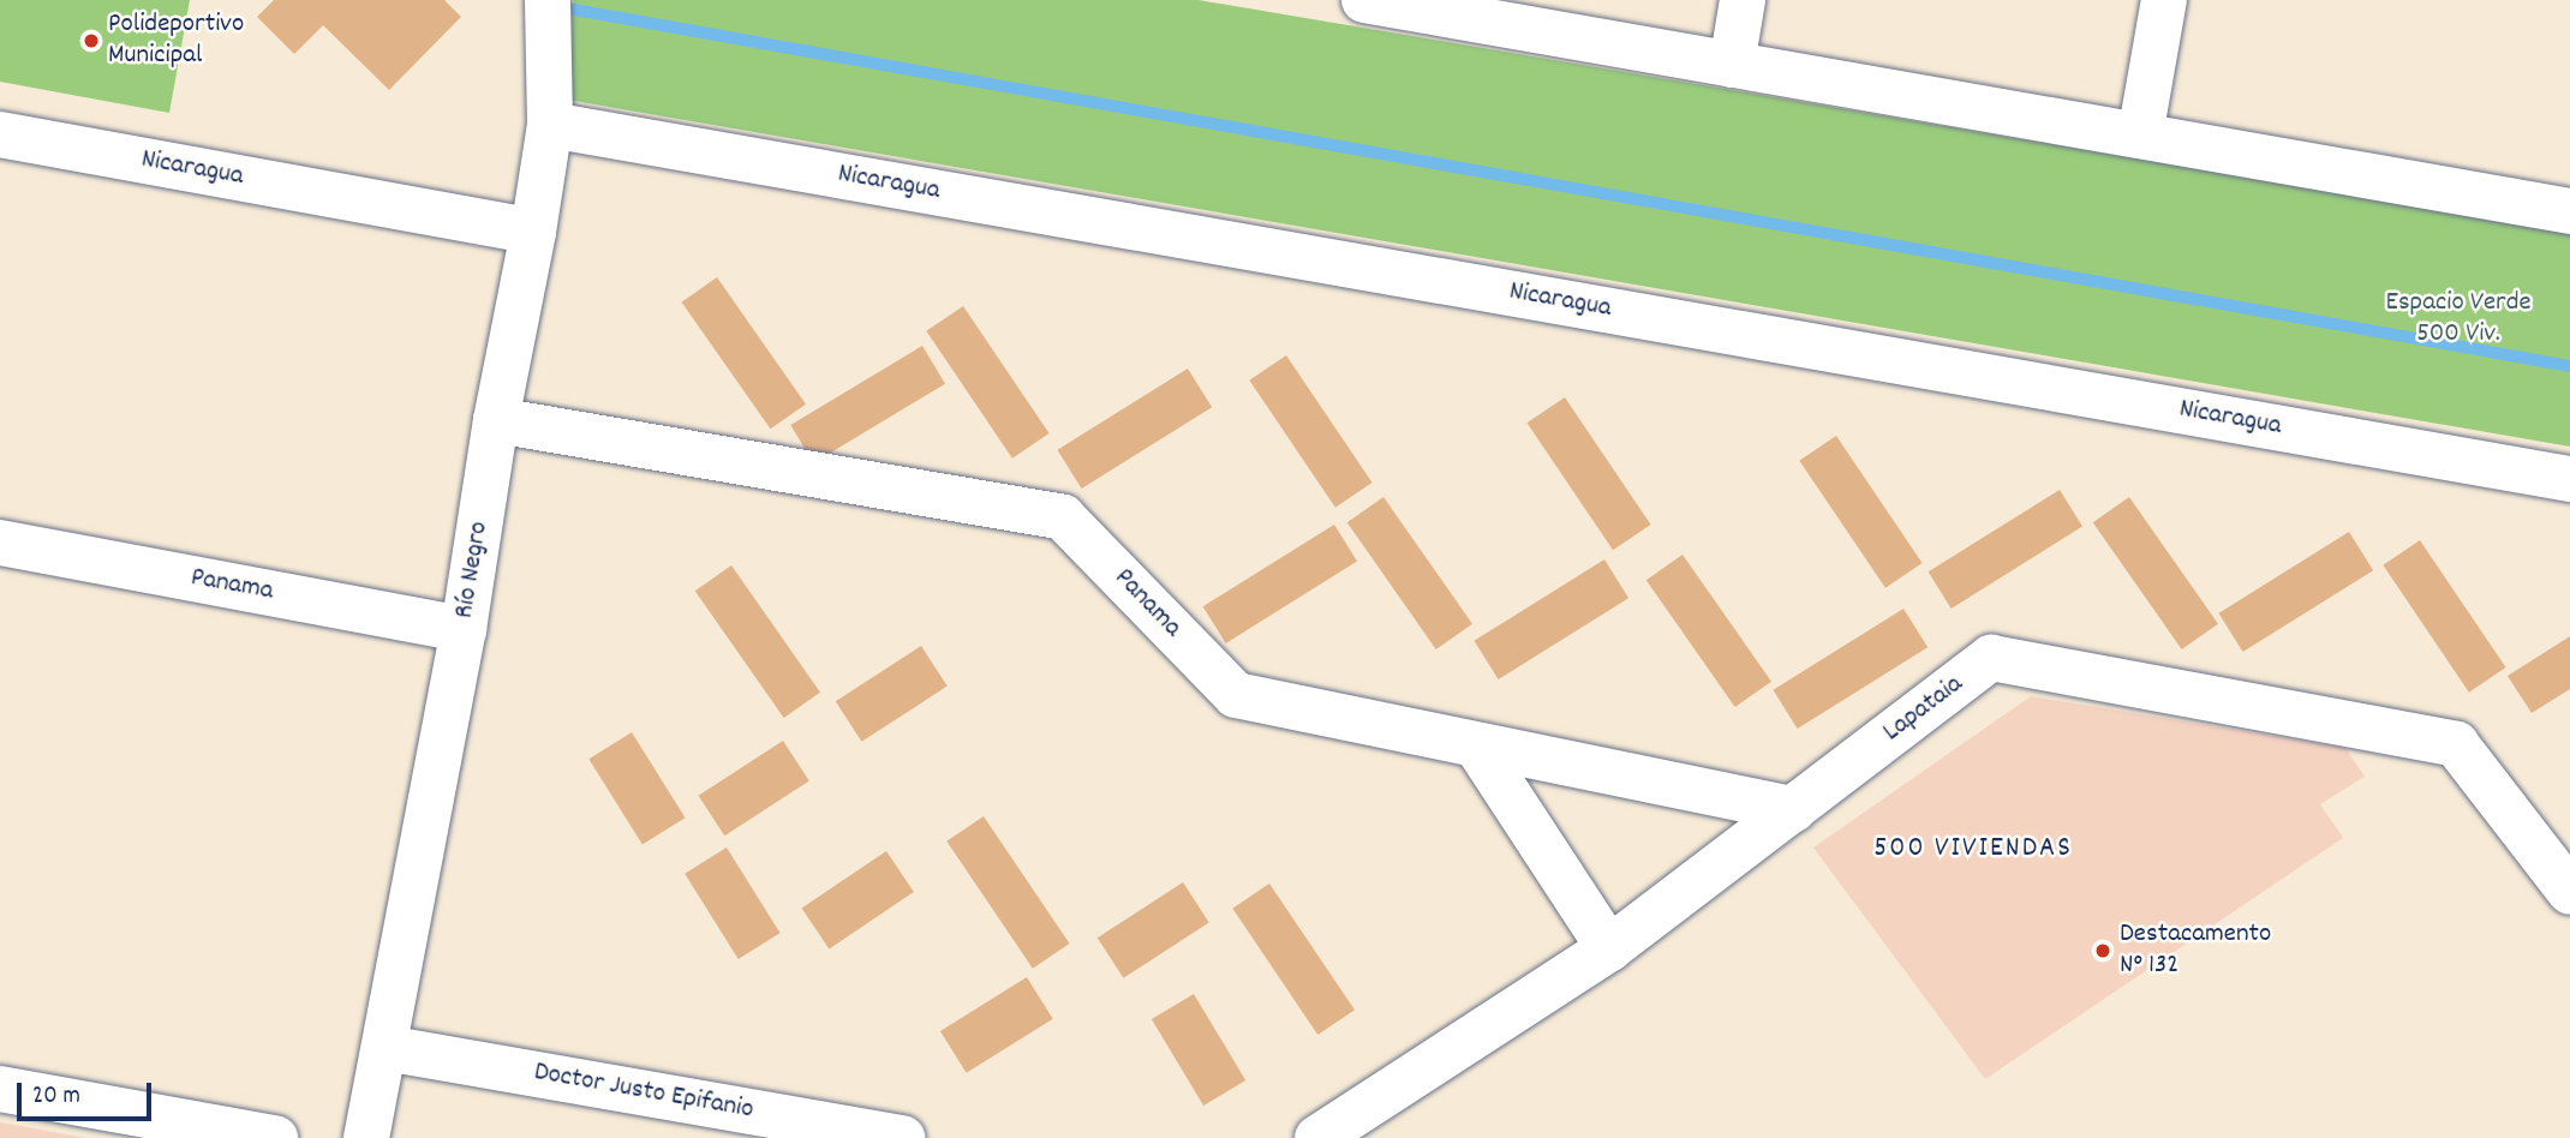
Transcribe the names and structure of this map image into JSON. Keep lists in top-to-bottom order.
{
  "streets": {
    "street": [
      "Nicaragua",
      "Río Negro",
      "Panama",
      "Lapataia",
      "Doctor Justo Epifanio"
    ]
  },
  "crossings": [
    ["Nicaragua", "Río Negro"],
    ["Río Negro", "Panama"],
    ["Río Negro", "Doctor Justo Epifanio"],
    ["Panama", "Lapataia"]
  ],
  "districts": ["500 VIVIENDAS"],
  "parks": ["Espacio Verde 500 Viv."],
  "places": ["Polideportivo Municipal", "Destacamento N° 132"],
  "scale_bar": "20 m"
}
